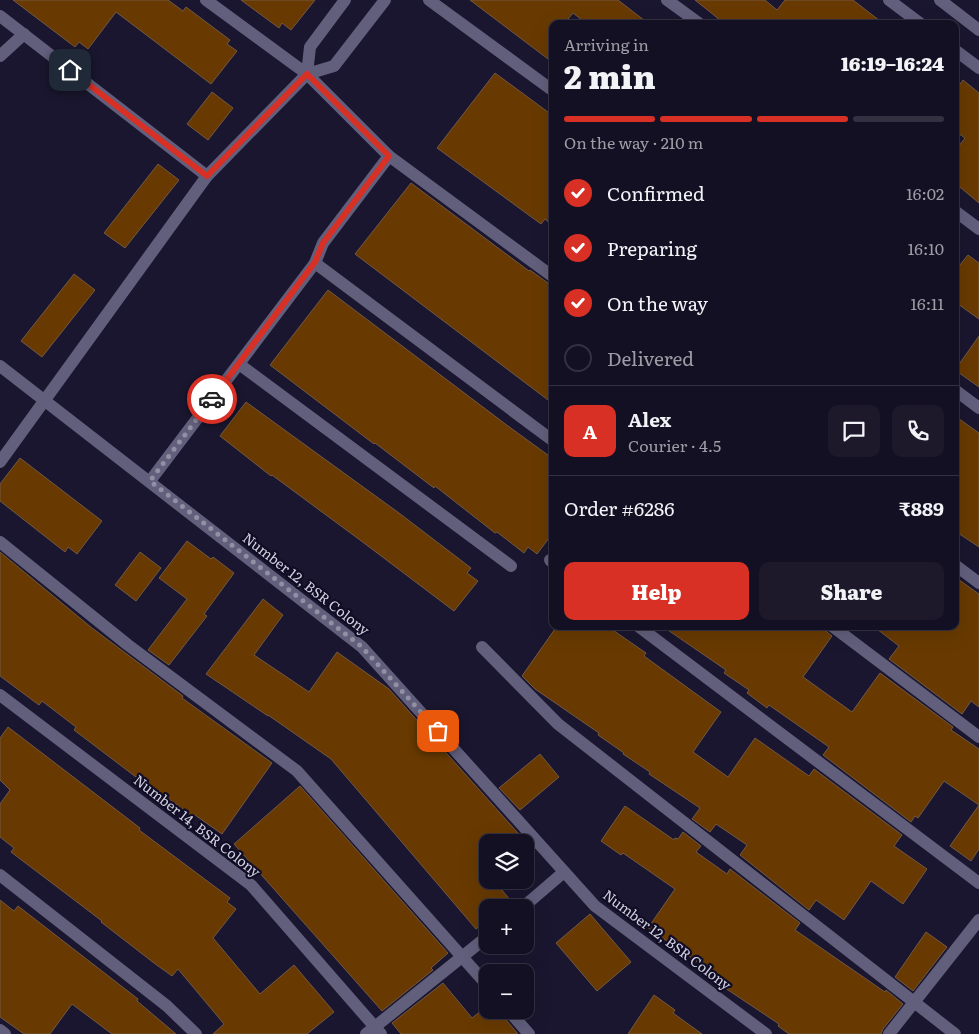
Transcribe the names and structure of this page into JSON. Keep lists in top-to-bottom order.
{
  "streets": {
    "street": ["Number 12, BSR Colony", "Number 14, BSR Colony"]
  },
  "page": {
    "heading": ["2 min", "Arriving in", "16:19–16:24"],
    "panel": [
      "Alex",
      "Courier · 4.5",
      "Order #6286",
      "₹889"
    ],
    "bar": "On the way · 210 m",
    "list": [
      ["Confirmed", "16:02"],
      ["Preparing", "16:10"],
      ["On the way", "16:11"],
      "Delivered"
    ],
    "round": "A",
    "buttons": ["Help", "Share"],
    "map_buttons": ["+", "−"]
  }
}
